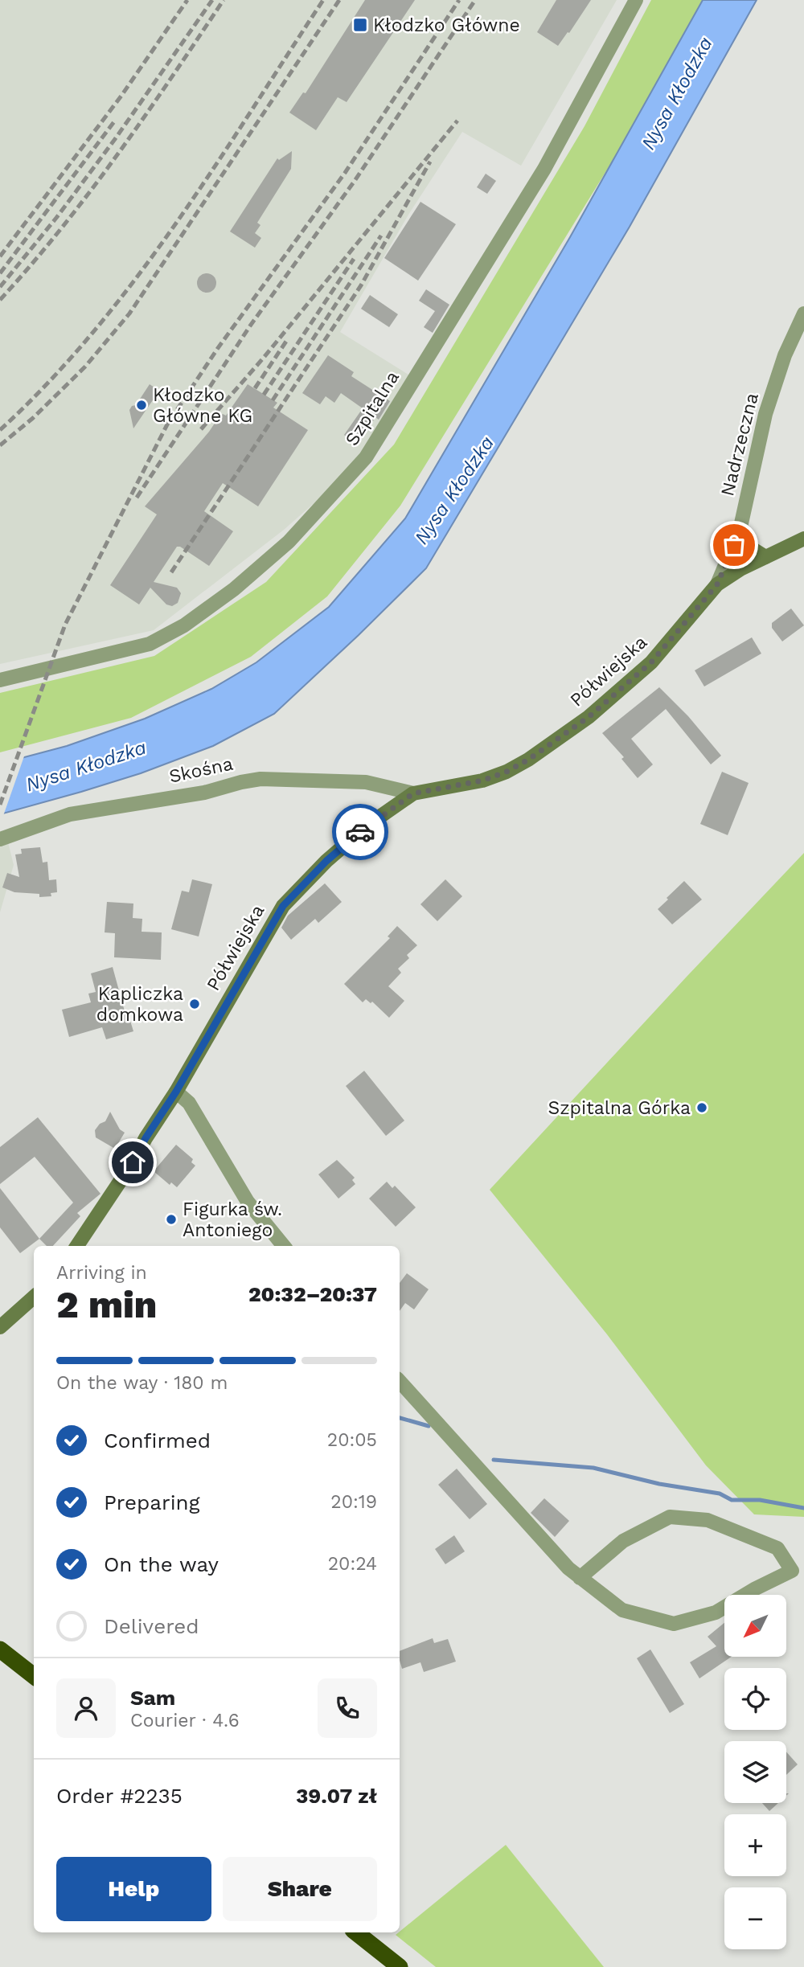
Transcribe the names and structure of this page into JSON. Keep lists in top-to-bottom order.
{
  "streets": {
    "street": [
      "Szpitalna",
      "Nadrzeczna",
      "Półwiejska",
      "Skośna"
    ]
  },
  "crossings": [
    ["Nadrzeczna", "Półwiejska"],
    ["Półwiejska", "Skośna"]
  ],
  "water": ["Nysa Kłodzka"],
  "places": {
    "transit": ["Kłodzko Główne"],
    "other": [
      "Kłodzko Główne KG",
      "Kapliczka domkowa",
      "Szpitalna Górka",
      "Figurka św. Antoniego"
    ]
  },
  "north": "bottom left",
  "page": {
    "heading": ["2 min", "Arriving in", "20:32–20:37"],
    "panel": [
      "Sam",
      "Courier · 4.6",
      "Order #2235",
      "39.07 zł"
    ],
    "bar": "On the way · 180 m",
    "list": [
      ["Confirmed", "20:05"],
      ["Preparing", "20:19"],
      ["On the way", "20:24"],
      "Delivered"
    ],
    "map_buttons": ["+", "−"],
    "buttons": ["Help", "Share"]
  }
}
